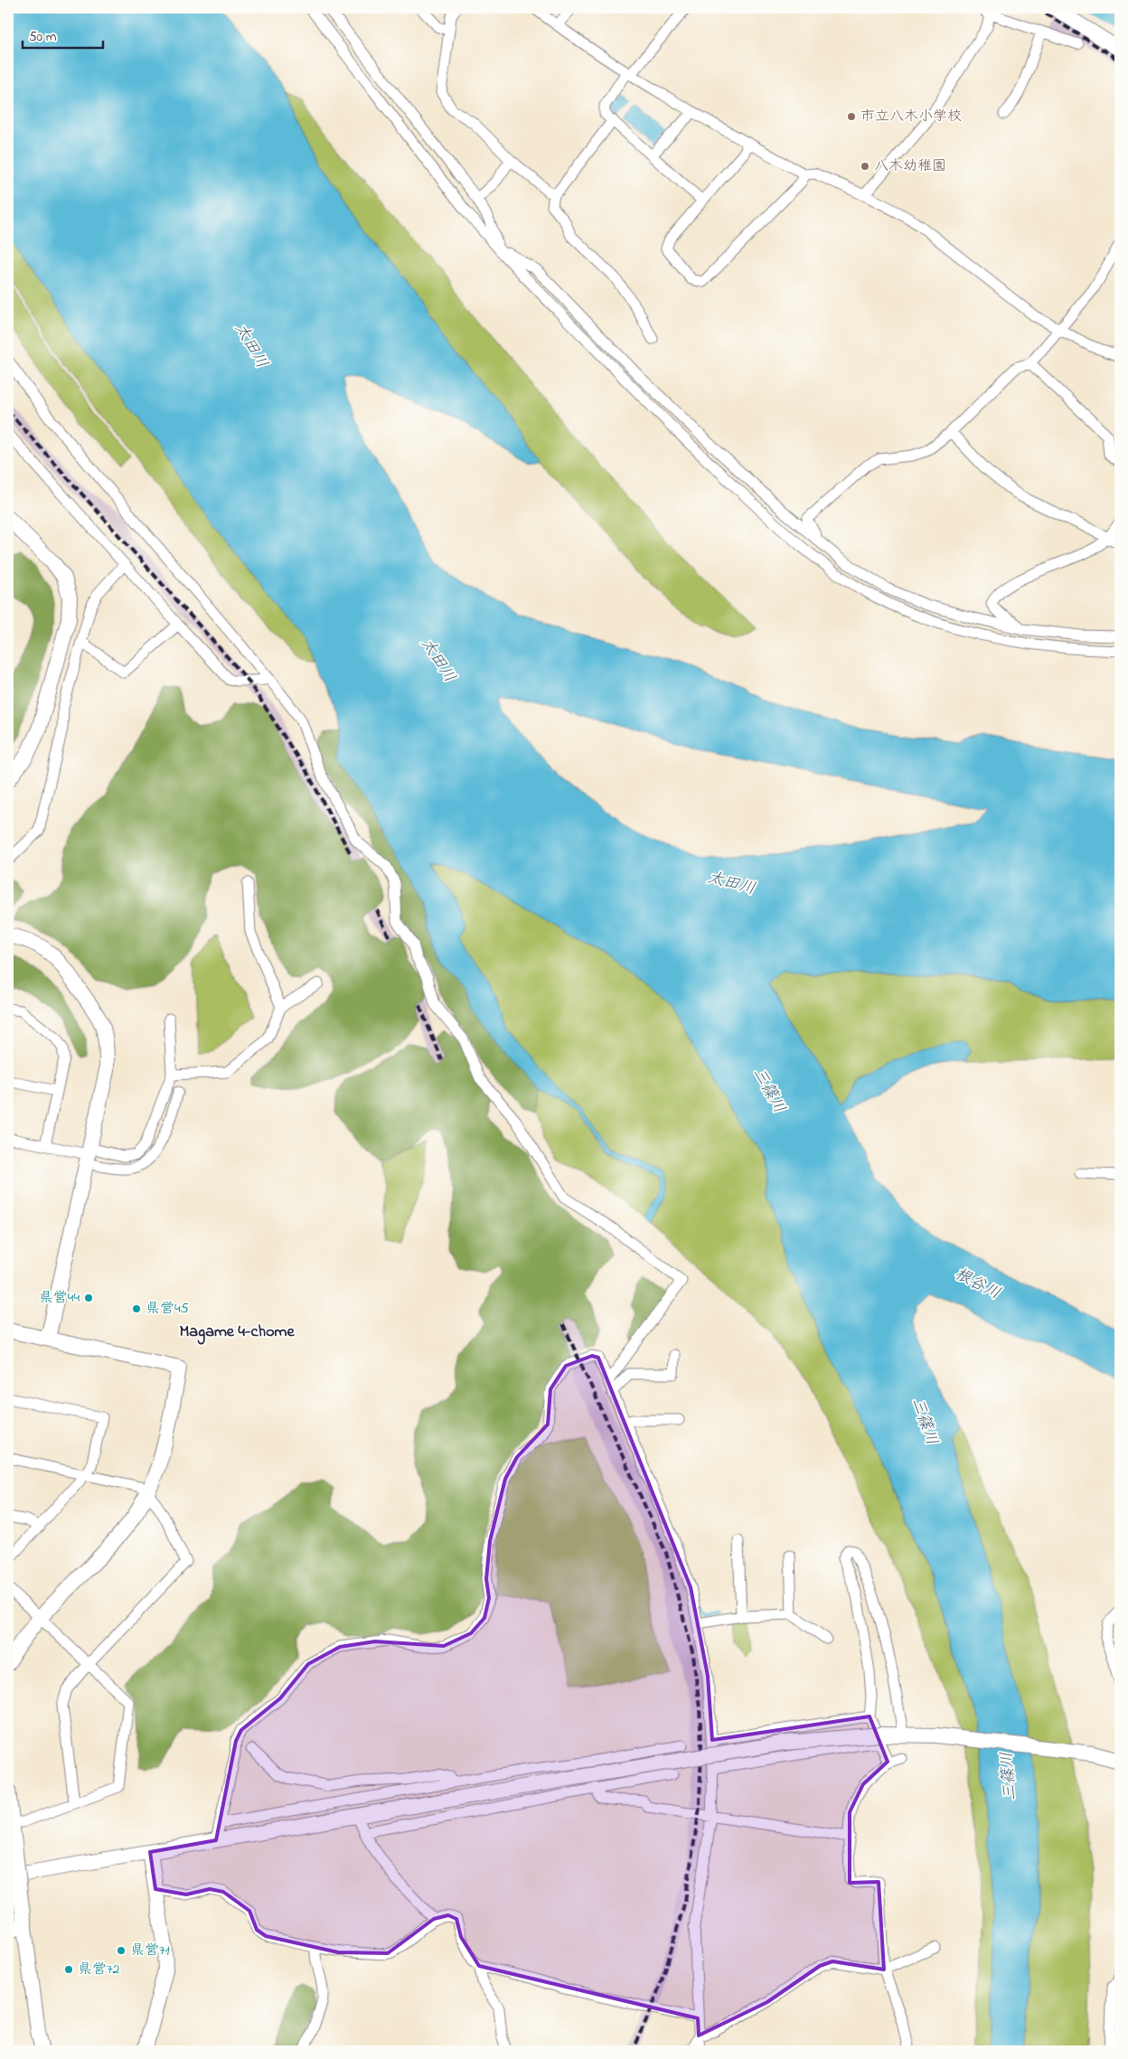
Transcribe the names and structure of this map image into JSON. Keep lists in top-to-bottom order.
{
  "districts": ["Magame 4-chome"],
  "water": ["太田川", "三篠川", "根谷川"],
  "places": [
    "市立八木小学校",
    "八木幼稚園",
    "県営44",
    "県営45",
    "県営71",
    "県営72"
  ],
  "scale_bar": "50 m"
}
